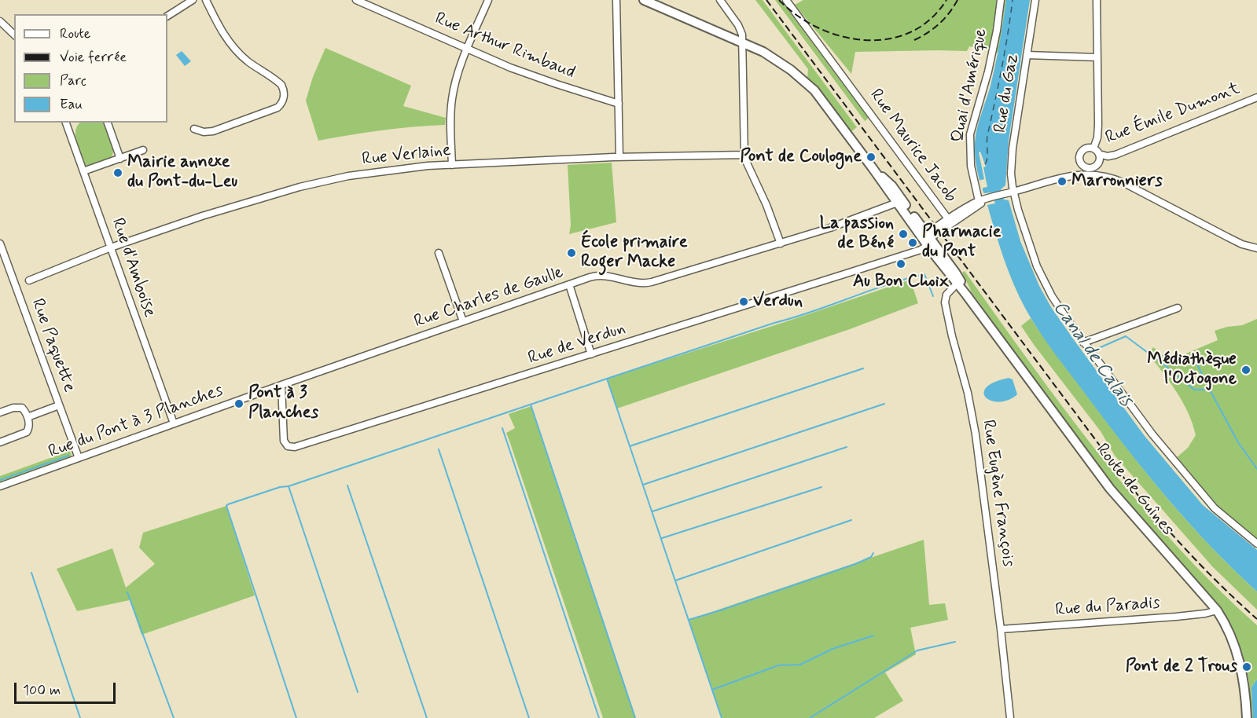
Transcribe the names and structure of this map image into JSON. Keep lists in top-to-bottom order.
{
  "streets": {
    "main road": ["Route de Guînes"],
    "street": [
      "Rue Arthur Rimbaud",
      "Quai d'Amérique",
      "Rue du Gaz",
      "Rue Émile Dumont",
      "Rue Maurice Jacob",
      "Rue Verlaine",
      "Rue d'Amboise",
      "Rue Charles de Gaulle",
      "Rue de Verdun",
      "Rue Paquette",
      "Rue du Pont à 3 Planches",
      "Rue Eugène François",
      "Rue du Paradis"
    ]
  },
  "crossings": [
    ["Quai d'Amérique", "Rue de Verdun"],
    ["Rue du Gaz", "Rue de Verdun"],
    ["Rue Maurice Jacob", "Rue de Verdun"],
    ["Rue Verlaine", "Rue d'Amboise"],
    ["Rue d'Amboise", "Rue du Pont à 3 Planches"],
    ["Rue Charles de Gaulle", "Rue de Verdun"],
    ["Rue Charles de Gaulle", "Rue du Pont à 3 Planches"],
    ["Rue de Verdun", "Rue du Pont à 3 Planches"],
    ["Rue de Verdun", "Route de Guînes"],
    ["Rue Paquette", "Rue du Pont à 3 Planches"],
    ["Route de Guînes", "Rue Eugène François"],
    ["Route de Guînes", "Rue du Paradis"],
    ["Rue Eugène François", "Rue du Paradis"]
  ],
  "water": ["Canal de Calais"],
  "places": [
    "Pont de Coulogne",
    "Mairie annexe du Pont-du-Leu",
    "Marronniers",
    "La passion de Béné",
    "Pharmacie du Pont",
    "École primaire Roger Macke",
    "Au Bon Choix",
    "Verdun",
    "Médiathèque l'Octogone",
    "Pont à 3 Planches",
    "Pont de 2 Trous"
  ],
  "legend": [
    "Route",
    "Voie ferrée",
    "Parc",
    "Eau"
  ],
  "scale_bar": "100 m"
}
